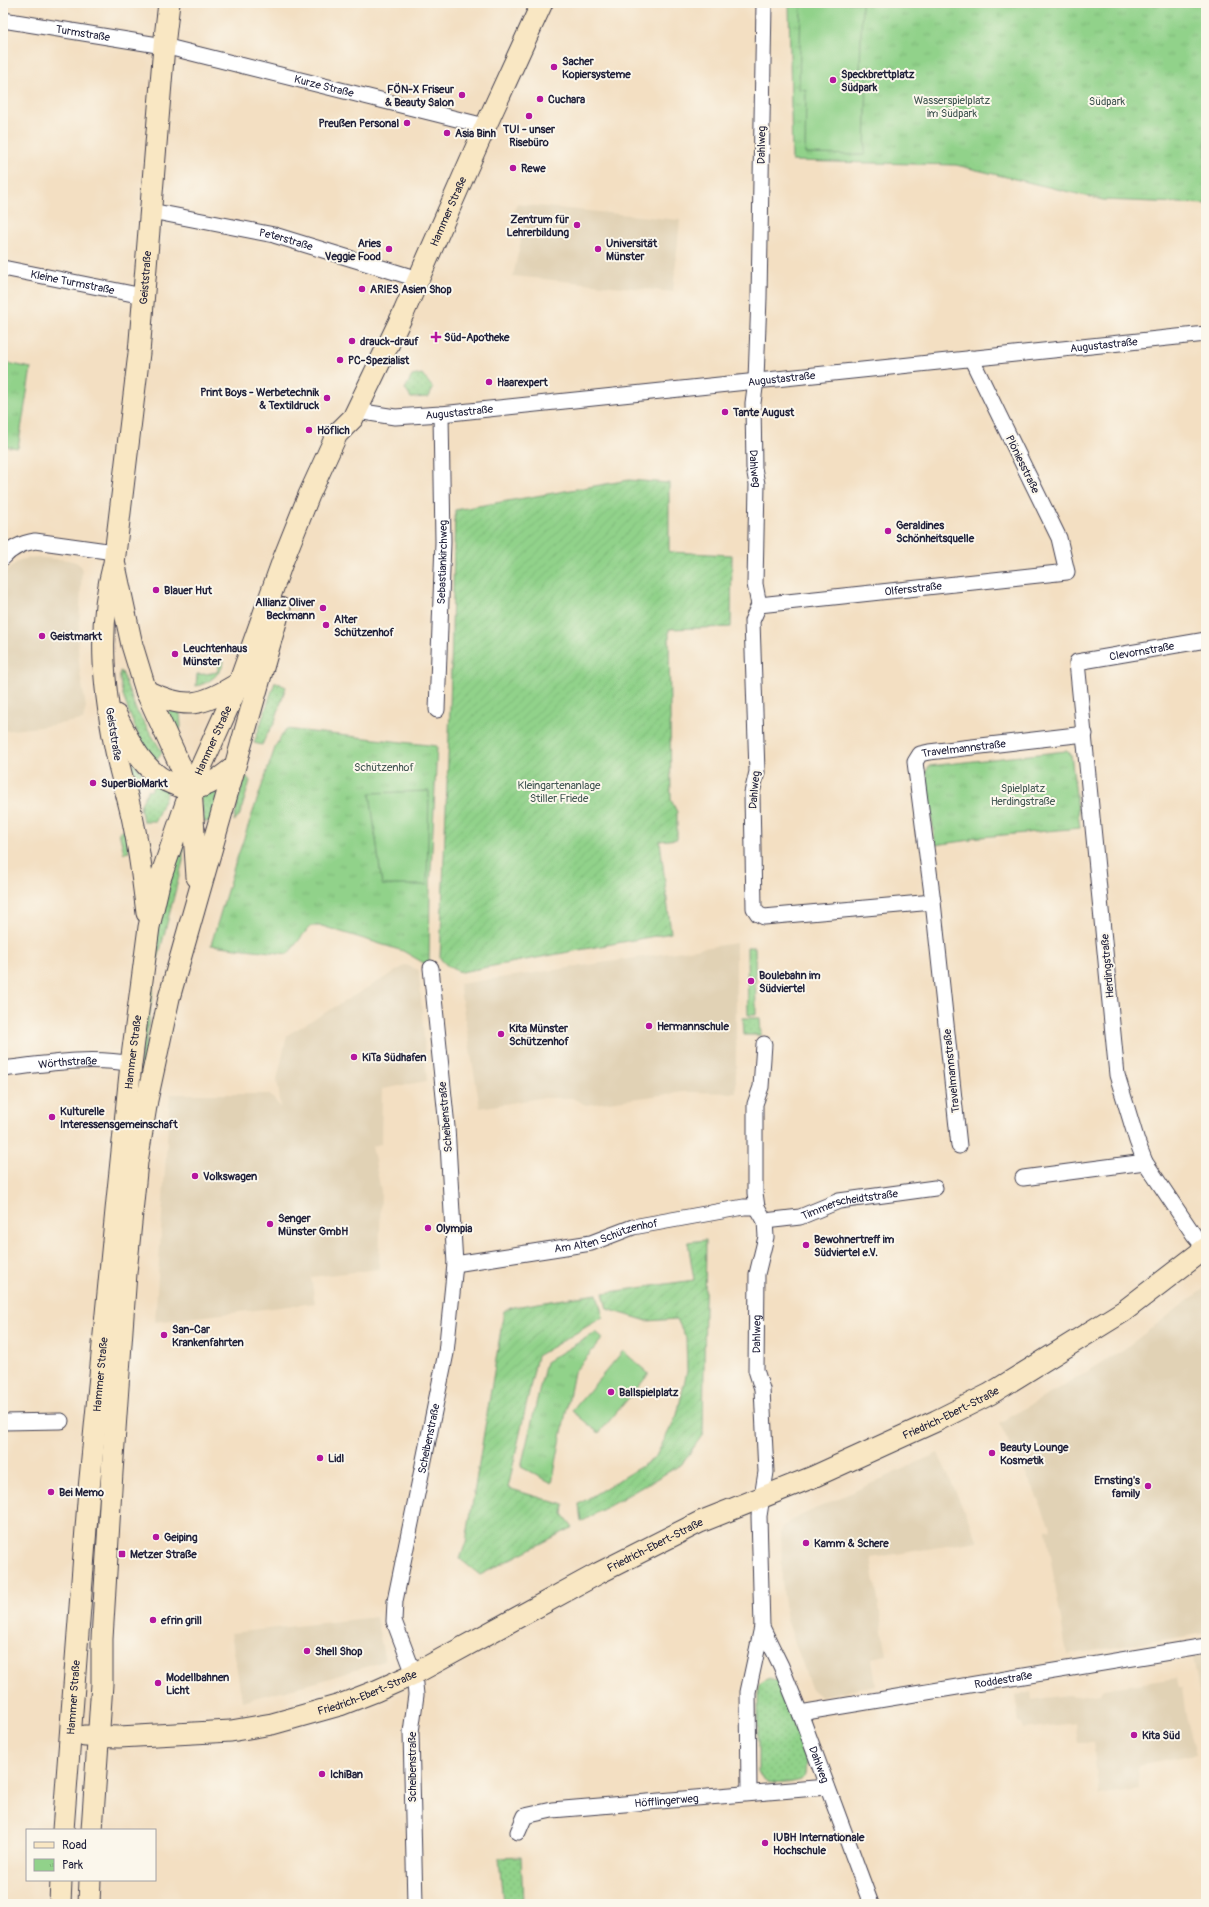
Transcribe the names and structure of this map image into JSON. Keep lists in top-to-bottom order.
{
  "streets": {
    "main road": ["Hammer Straße", "Geiststraße", "Friedrich-Ebert-Straße"],
    "street": [
      "Turmstraße",
      "Kurze Straße",
      "Dahlweg",
      "Peterstraße",
      "Kleine Turmstraße",
      "Augustastraße",
      "Plöniesstraße",
      "Sebastiankirchweg",
      "Olfersstraße",
      "Clevornstraße",
      "Travelmannstraße",
      "Herdingstraße",
      "Wörthstraße",
      "Scheibenstraße",
      "Timmerscheidtstraße",
      "Am Alten Schützenhof",
      "Roddestraße",
      "Höfflingerweg"
    ]
  },
  "crossings": [
    ["Turmstraße", "Kurze Straße"],
    ["Turmstraße", "Geiststraße"],
    ["Kurze Straße", "Hammer Straße"],
    ["Kurze Straße", "Geiststraße"],
    ["Dahlweg", "Augustastraße"],
    ["Dahlweg", "Olfersstraße"],
    ["Dahlweg", "Travelmannstraße"],
    ["Dahlweg", "Timmerscheidtstraße"],
    ["Dahlweg", "Am Alten Schützenhof"],
    ["Dahlweg", "Friedrich-Ebert-Straße"],
    ["Dahlweg", "Roddestraße"],
    ["Dahlweg", "Höfflingerweg"],
    ["Hammer Straße", "Peterstraße"],
    ["Hammer Straße", "Geiststraße"],
    ["Hammer Straße", "Augustastraße"],
    ["Hammer Straße", "Wörthstraße"],
    ["Hammer Straße", "Friedrich-Ebert-Straße"],
    ["Peterstraße", "Geiststraße"],
    ["Geiststraße", "Kleine Turmstraße"],
    ["Augustastraße", "Plöniesstraße"],
    ["Augustastraße", "Sebastiankirchweg"],
    ["Plöniesstraße", "Olfersstraße"],
    ["Clevornstraße", "Herdingstraße"],
    ["Travelmannstraße", "Herdingstraße"],
    ["Herdingstraße", "Friedrich-Ebert-Straße"],
    ["Scheibenstraße", "Am Alten Schützenhof"],
    ["Scheibenstraße", "Friedrich-Ebert-Straße"]
  ],
  "parks": [
    "Wasserspielplatz im Südpark",
    "Südpark",
    "Schützenhof",
    "Kleingartenanlage Stiller Friede",
    "Spielplatz Herdingstraße"
  ],
  "places": {
    "other": [
      "Sacher Kopiersysteme",
      "Speckbrettplatz Südpark",
      "FÖN-X Friseur & Beauty Salon",
      "Cuchara",
      "TUI - unser Risebüro",
      "Preußen Personal",
      "Asia Binh",
      "Rewe",
      "Zentrum für Lehrerbildung",
      "Aries Veggie Food",
      "Universität Münster",
      "ARIES Asien Shop",
      "drauck-drauf",
      "PC-Spezialist",
      "Haarexpert",
      "Print Boys - Werbetechnik & Textildruck",
      "Tante August",
      "Höflich",
      "Geraldines Schönheitsquelle",
      "Blauer Hut",
      "Allianz Oliver Beckmann",
      "Alter Schützenhof",
      "Geistmarkt",
      "Leuchtenhaus Münster",
      "SuperBioMarkt",
      "Boulebahn im Südviertel",
      "Hermannschule",
      "Kita Münster Schützenhof",
      "KiTa Südhafen",
      "Kulturelle Interessensgemeinschaft",
      "Volkswagen",
      "Senger Münster GmbH",
      "Olympia",
      "Bewohnertreff im Südviertel e.V.",
      "San-Car Krankenfahrten",
      "Ballspielplatz",
      "Beauty Lounge Kosmetik",
      "Lidl",
      "Ernsting's family",
      "Bei Memo",
      "Geiping",
      "Kamm & Schere",
      "efrin grill",
      "Shell Shop",
      "Modellbahnen Licht",
      "Kita Süd",
      "IchiBan",
      "IUBH Internationale Hochschule"
    ],
    "health": ["Süd-Apotheke"],
    "transit": ["Metzer Straße"]
  },
  "legend": ["Road", "Park"]
}
